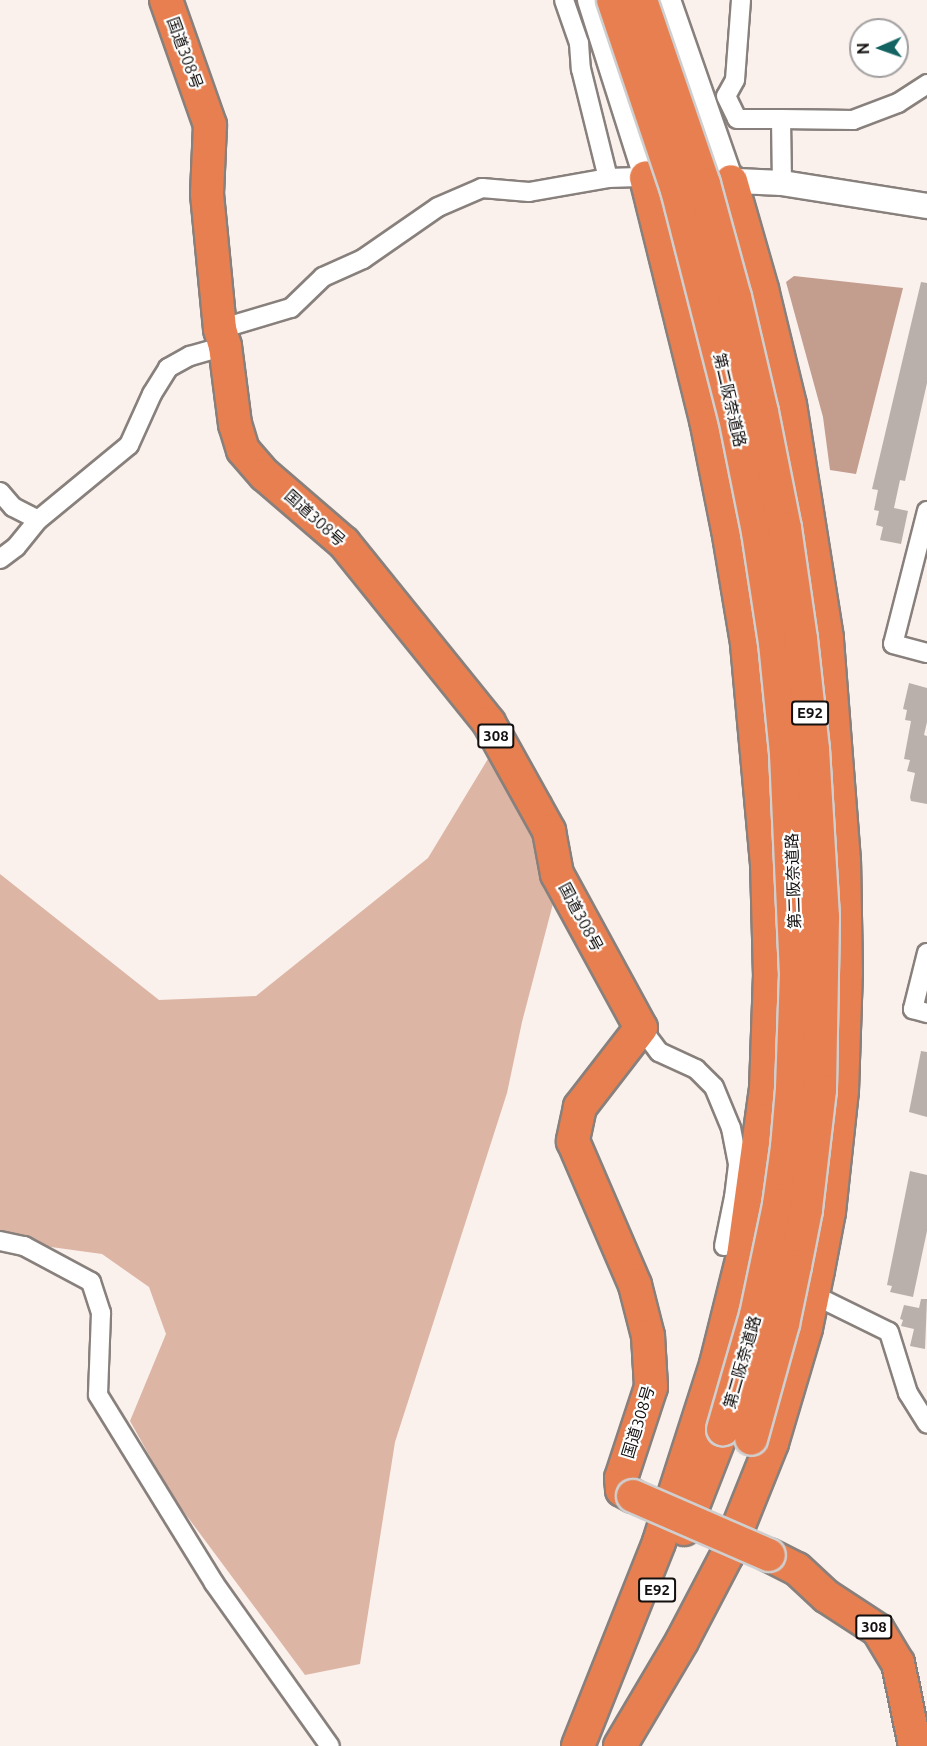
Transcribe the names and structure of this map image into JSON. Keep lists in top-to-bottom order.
{
  "streets": {
    "highway": [
      "国道308号",
      "第二阪奈道路",
      "E92",
      "308"
    ]
  },
  "north": "left"
}
